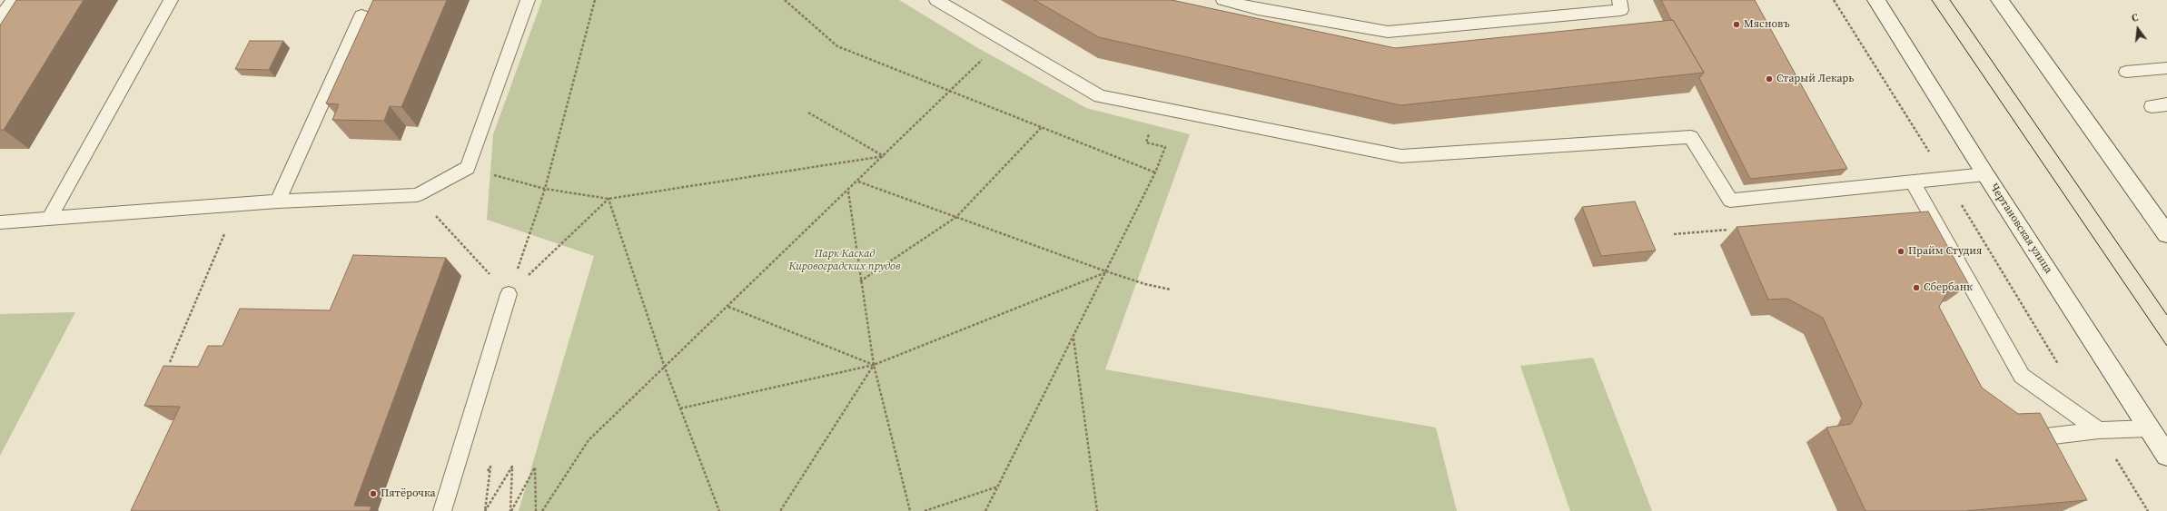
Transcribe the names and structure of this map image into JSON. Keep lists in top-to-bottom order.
{
  "streets": {
    "main road": ["Чертановская улица"]
  },
  "parks": ["Парк Каскад Кировоградских прудов"],
  "places": [
    "Мясновъ",
    "Старый Лекарь",
    "Прайм Студия",
    "Сбербанк",
    "Пятёрочка"
  ],
  "north": "top"
}
